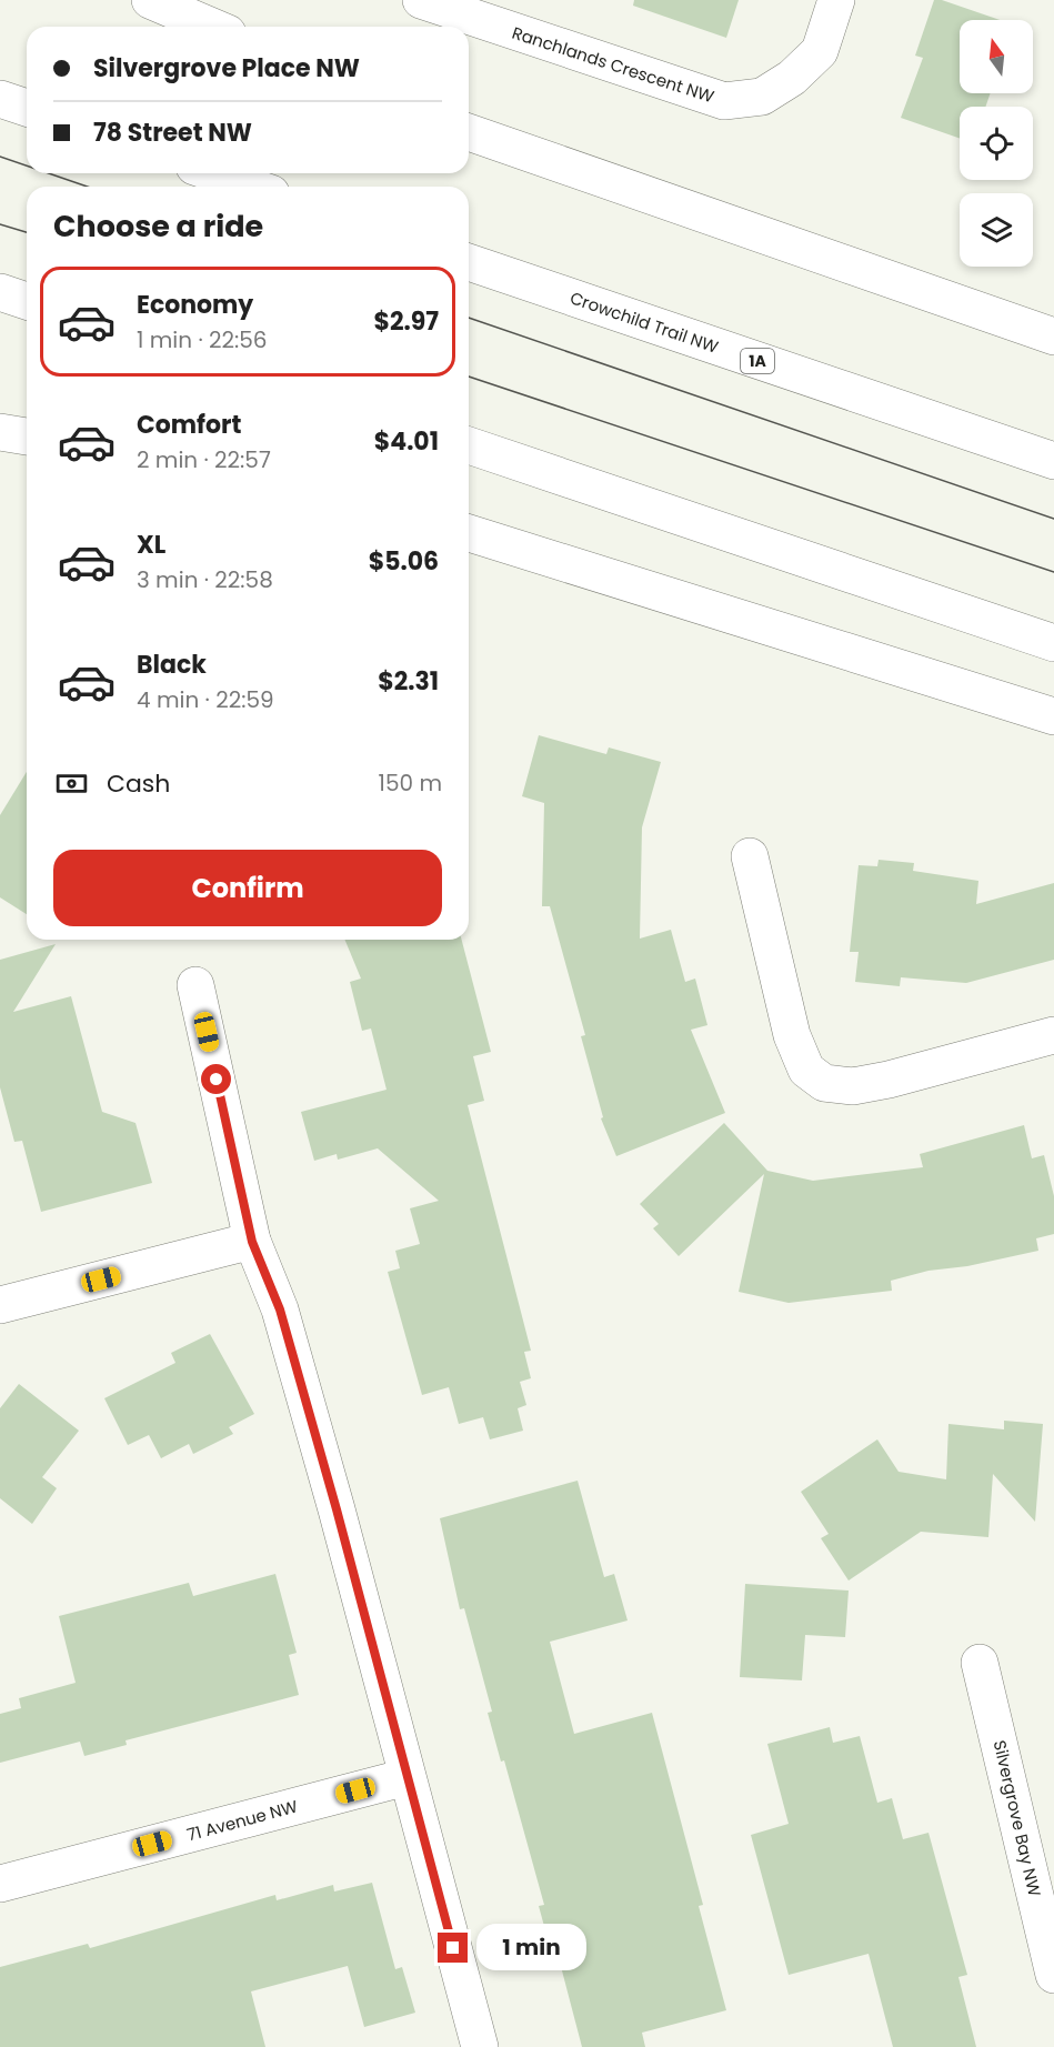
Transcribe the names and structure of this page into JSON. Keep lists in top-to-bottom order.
{
  "streets": {
    "main road": [
      "Ranchlands Crescent NW",
      "Crowchild Trail NW",
      "1A",
      "Silvergrove Bay NW",
      "71 Avenue NW"
    ]
  },
  "north": "top",
  "page": {
    "banner": ["Silvergrove Place NW", "78 Street NW"],
    "heading": "Choose a ride",
    "list": [
      {
        "name": "Economy",
        "note": "1 min · 22:56",
        "value": "$2.97"
      },
      {
        "name": "Comfort",
        "note": "2 min · 22:57",
        "value": "$4.01"
      },
      {
        "name": "XL",
        "note": "3 min · 22:58",
        "value": "$5.06"
      },
      {
        "name": "Black",
        "note": "4 min · 22:59",
        "value": "$2.31"
      }
    ],
    "pay": ["Cash", "150 m"],
    "buttons": "Confirm",
    "bubble": "1 min"
  }
}
